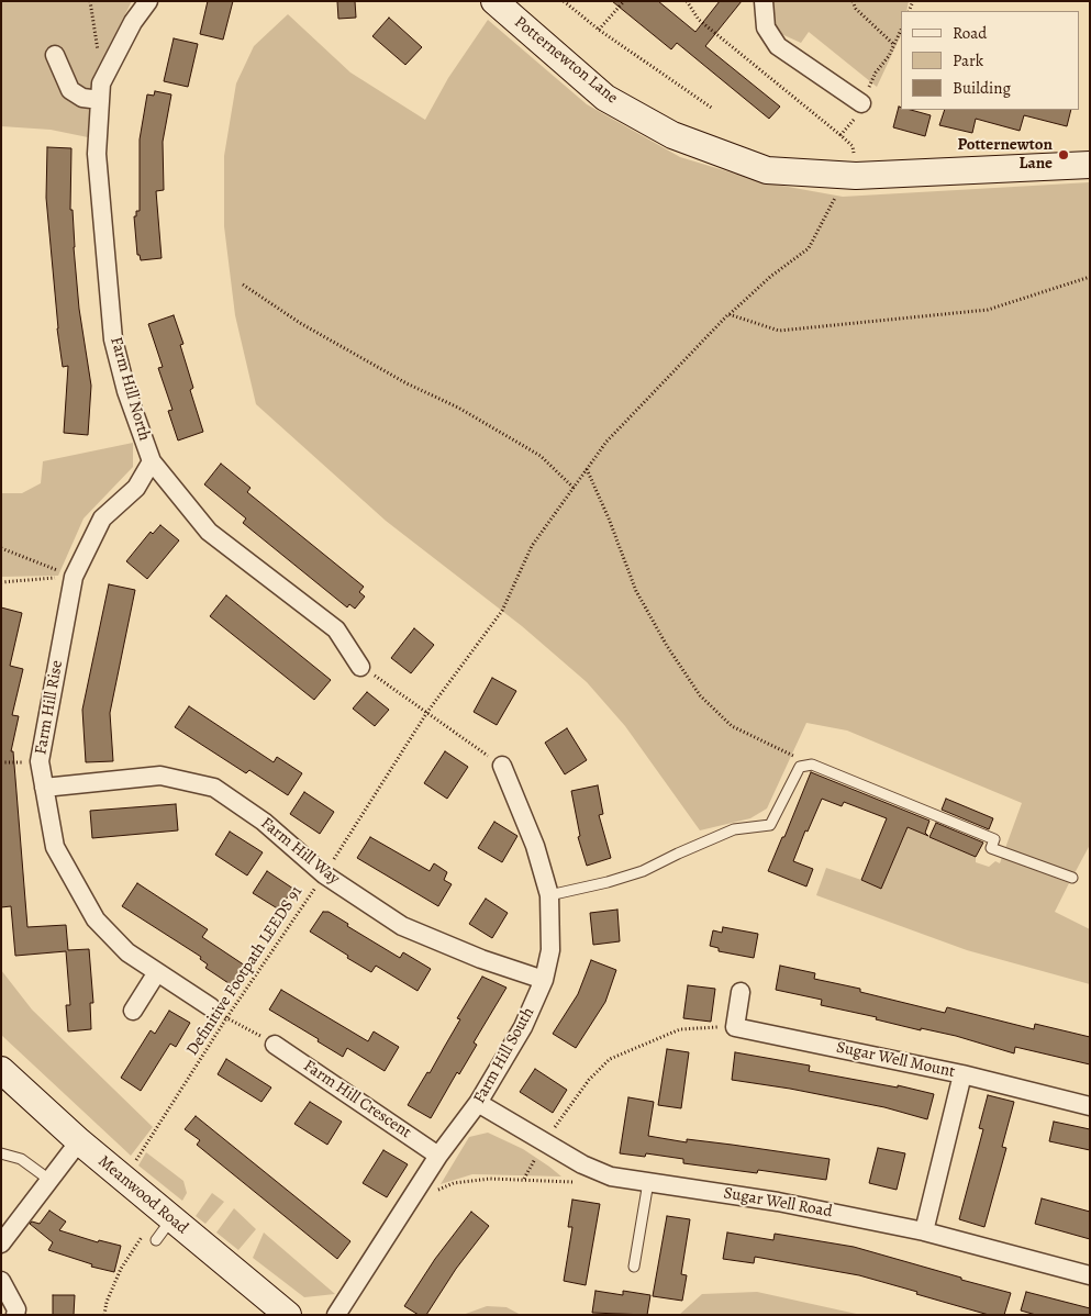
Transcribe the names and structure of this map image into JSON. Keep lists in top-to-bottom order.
{
  "streets": {
    "main road": ["Potternewton Lane", "Meanwood Road"],
    "street": [
      "Farm Hill North",
      "Farm Hill Rise",
      "Farm Hill Way",
      "Farm Hill South",
      "Sugar Well Mount",
      "Farm Hill Crescent",
      "Sugar Well Road"
    ],
    "path": ["Definitive Footpath LEEDS 91"]
  },
  "crossings": [
    ["Potternewton Lane", "Definitive Footpath LEEDS 91"],
    ["Farm Hill North", "Farm Hill Rise"],
    ["Farm Hill Rise", "Farm Hill Way"],
    ["Farm Hill Way", "Definitive Footpath LEEDS 91"],
    ["Farm Hill Way", "Farm Hill South"],
    ["Definitive Footpath LEEDS 91", "Meanwood Road"],
    ["Farm Hill South", "Farm Hill Crescent"],
    ["Farm Hill South", "Sugar Well Road"]
  ],
  "places": ["Potternewton Lane"],
  "legend": ["Road", "Park", "Building"]
}
